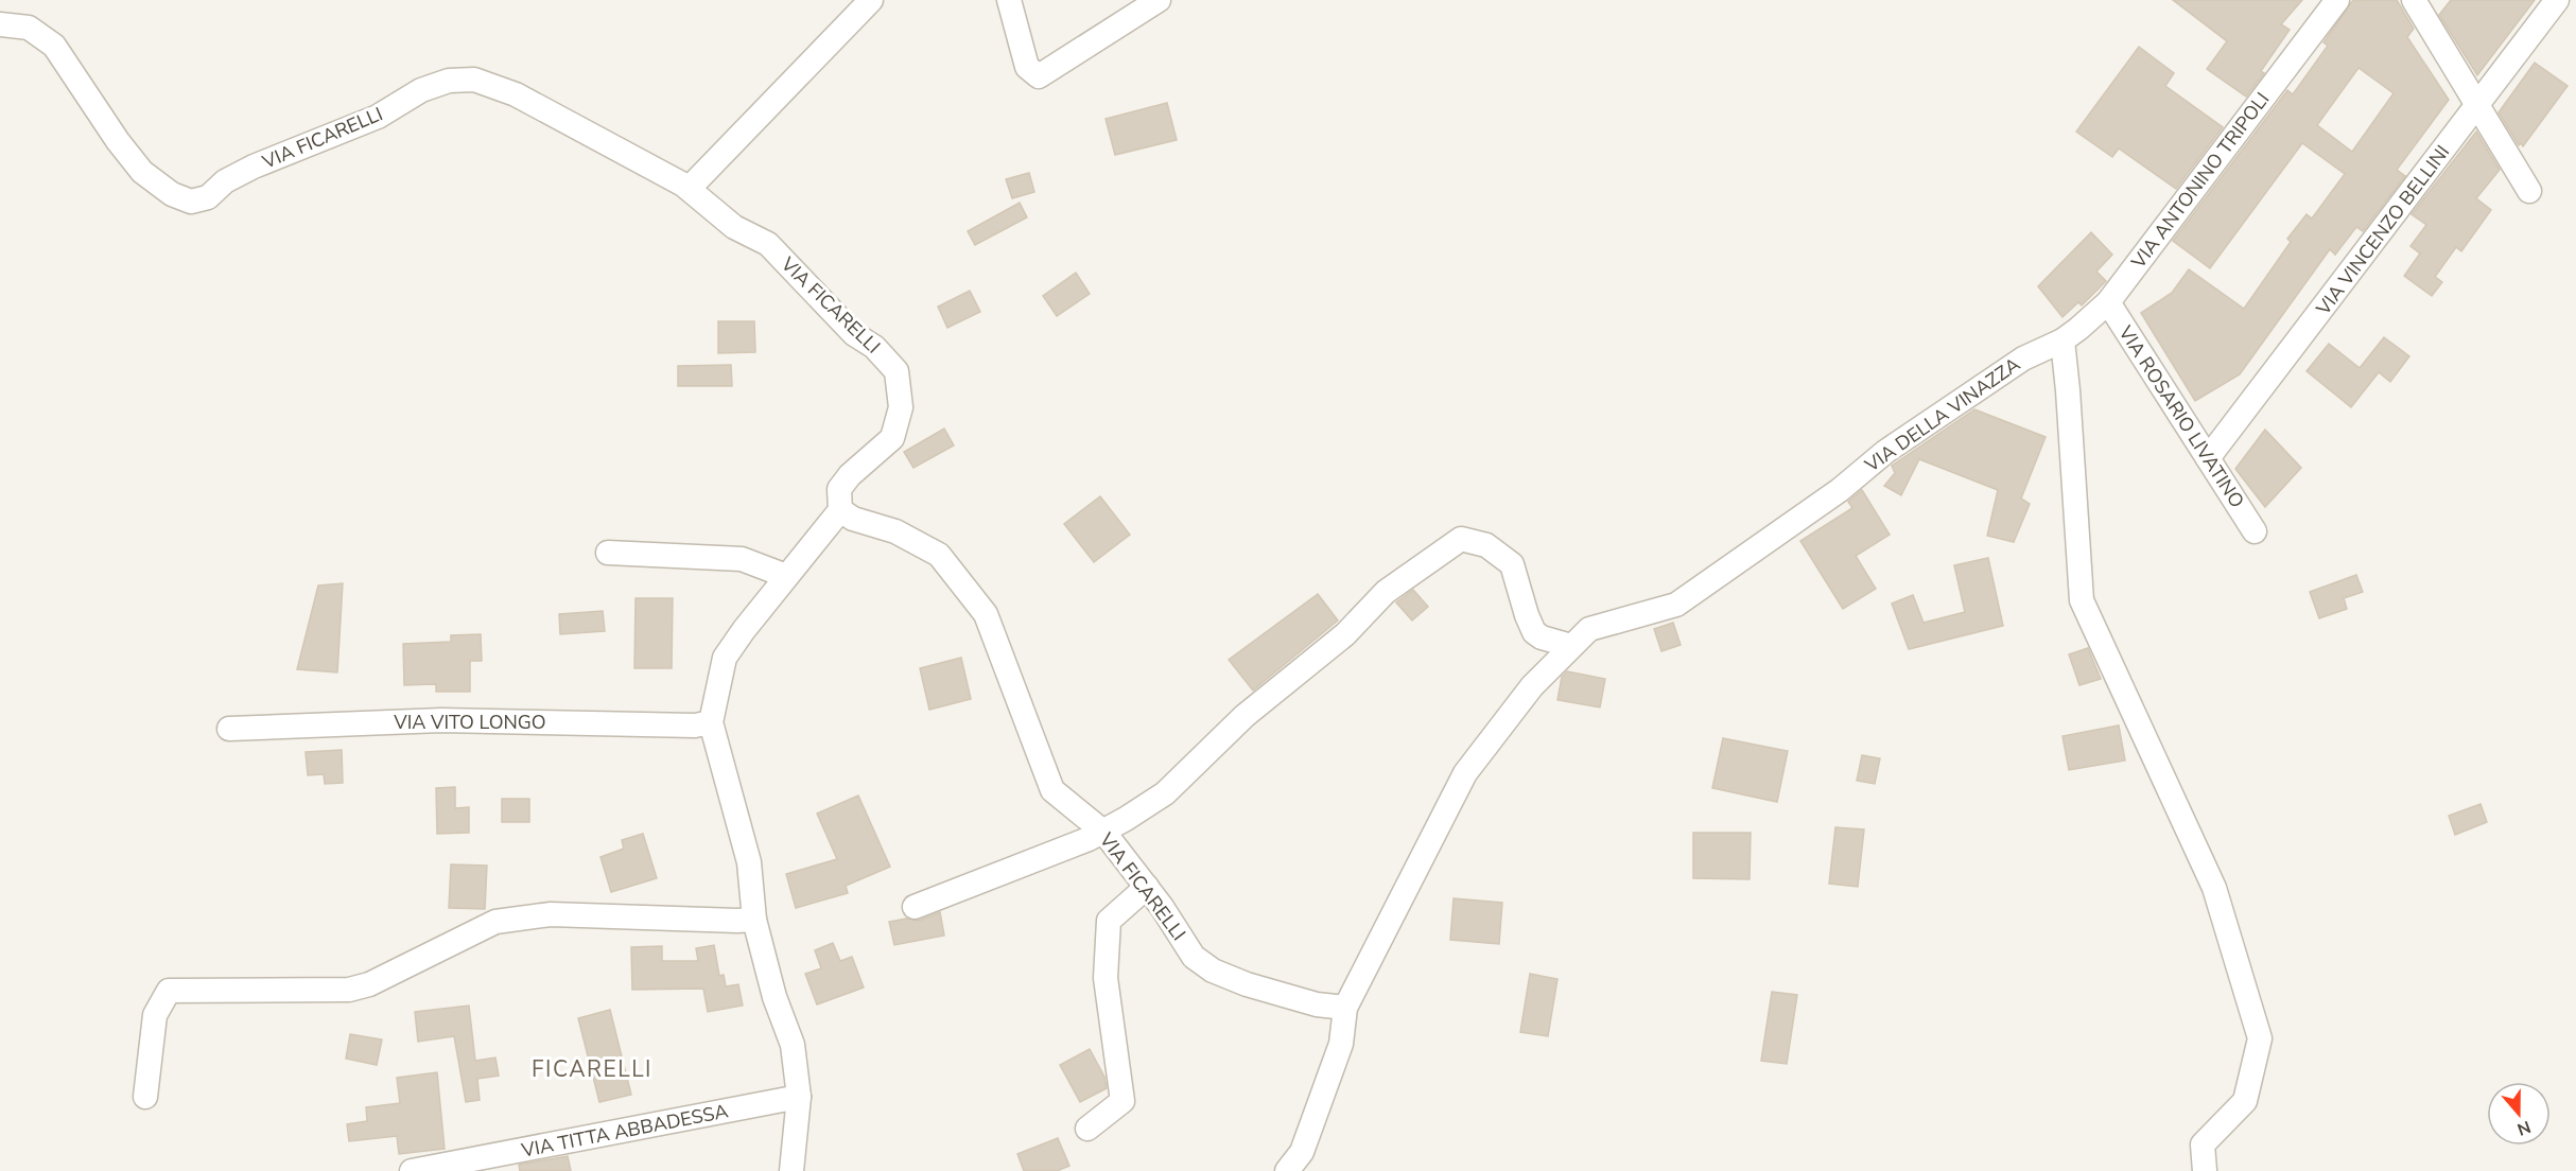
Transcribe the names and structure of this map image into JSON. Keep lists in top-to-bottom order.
{
  "streets": {
    "street": [
      "VIA FICARELLI",
      "VIA ANTONINO TRIPOLI",
      "VIA VINCENZO BELLINI",
      "VIA DELLA VINAZZA",
      "VIA ROSARIO LIVATINO",
      "VIA VITO LONGO",
      "VIA TITTA ABBADESSA"
    ]
  },
  "crossings": [
    ["VIA FICARELLI", "VIA DELLA VINAZZA"],
    ["VIA ANTONINO TRIPOLI", "VIA DELLA VINAZZA"],
    ["VIA ANTONINO TRIPOLI", "VIA ROSARIO LIVATINO"],
    ["VIA VINCENZO BELLINI", "VIA ROSARIO LIVATINO"]
  ],
  "districts": ["FICARELLI"],
  "north": "bottom"
}
